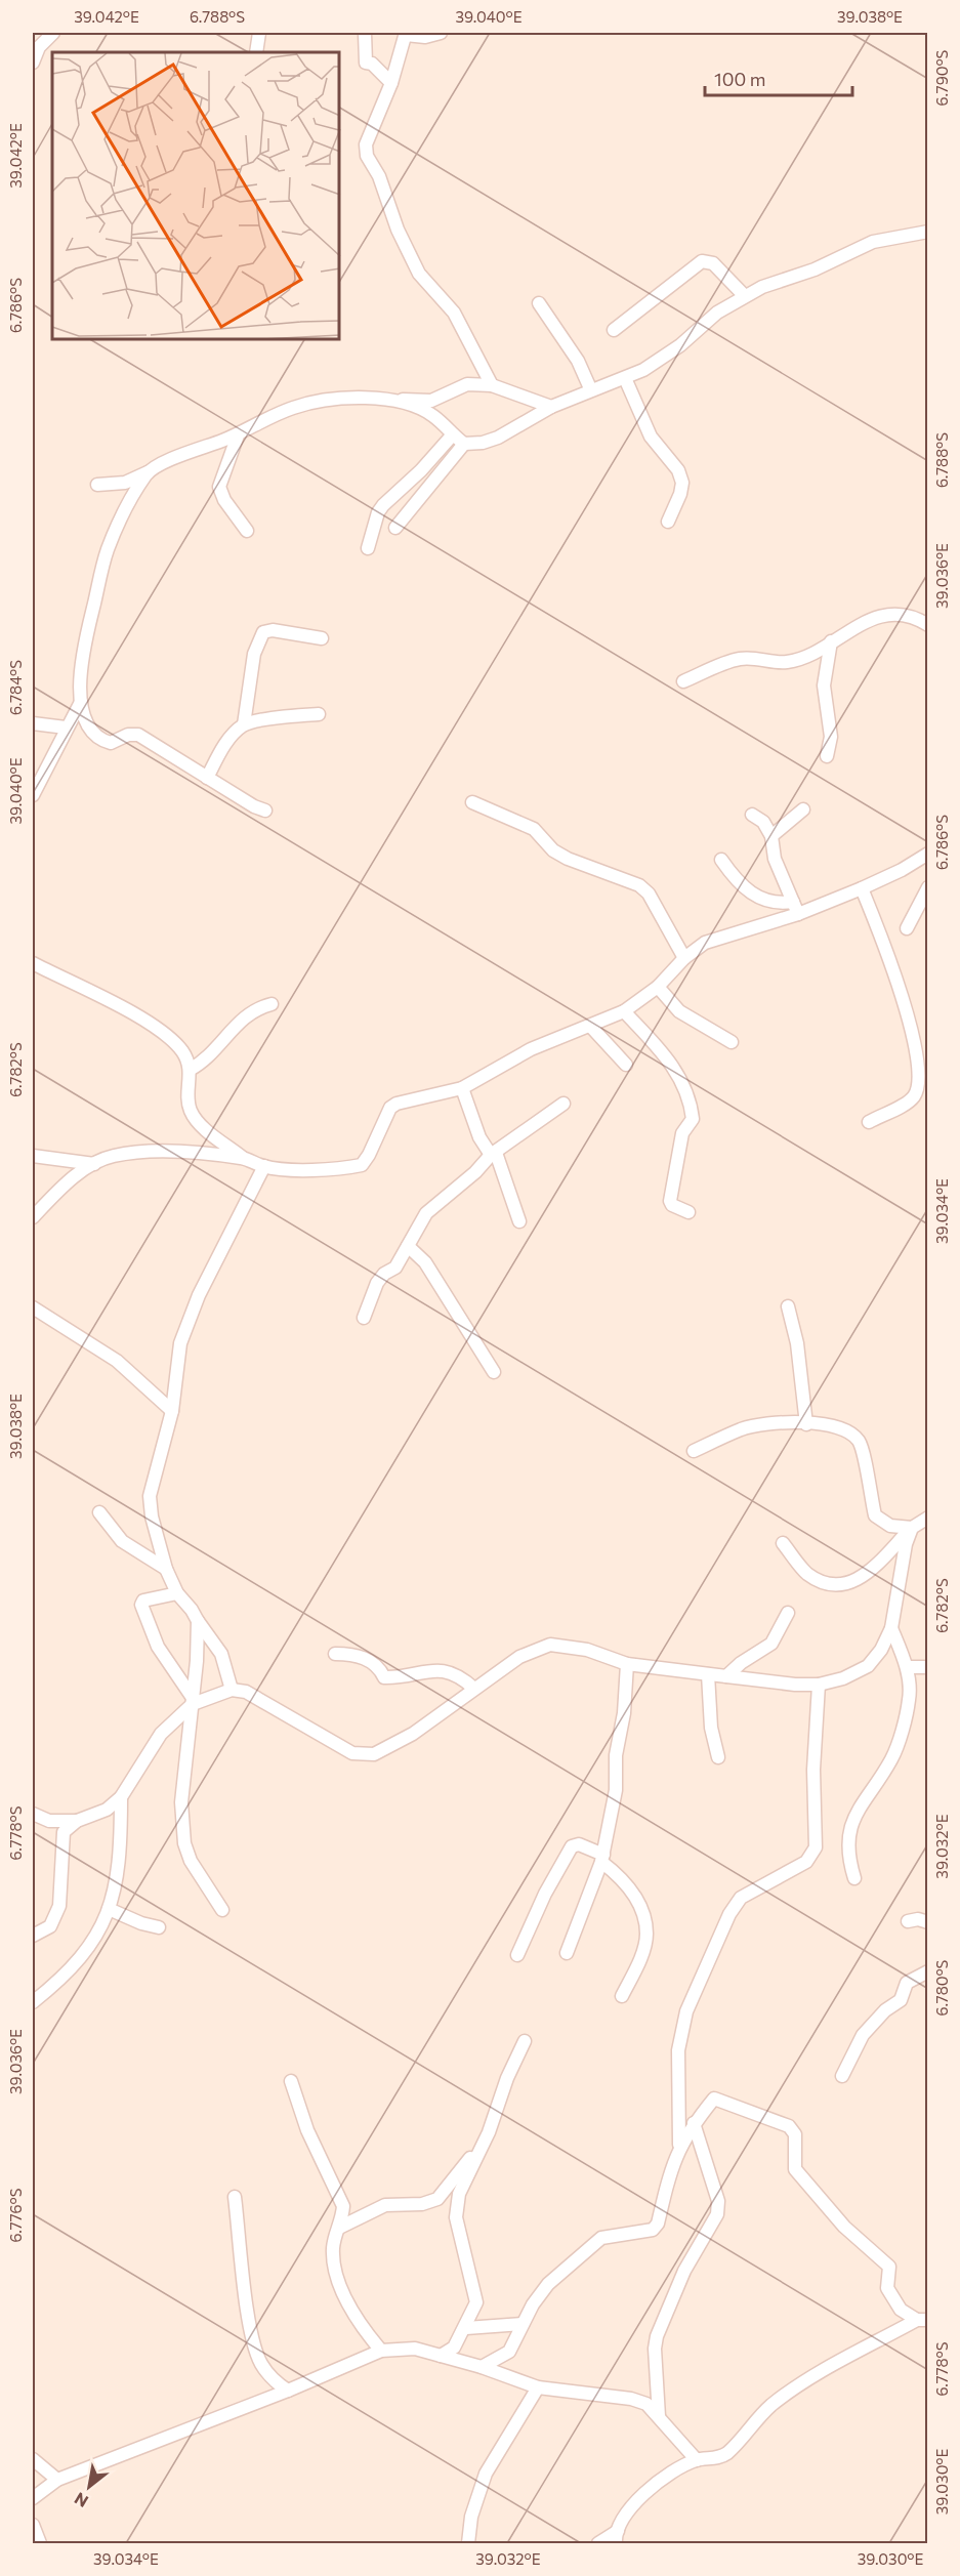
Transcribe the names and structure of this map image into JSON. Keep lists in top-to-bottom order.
{
  "scale_bar": "100 m",
  "north": "bottom left",
  "coordinates": [
    "39.042°E",
    "6.788°S",
    "39.040°E",
    "39.038°E",
    "6.790°S",
    "6.786°S",
    "39.036°E",
    "6.784°S",
    "6.782°S",
    "39.034°E",
    "6.778°S",
    "39.032°E",
    "6.780°S",
    "6.776°S",
    "39.030°E"
  ]
}
